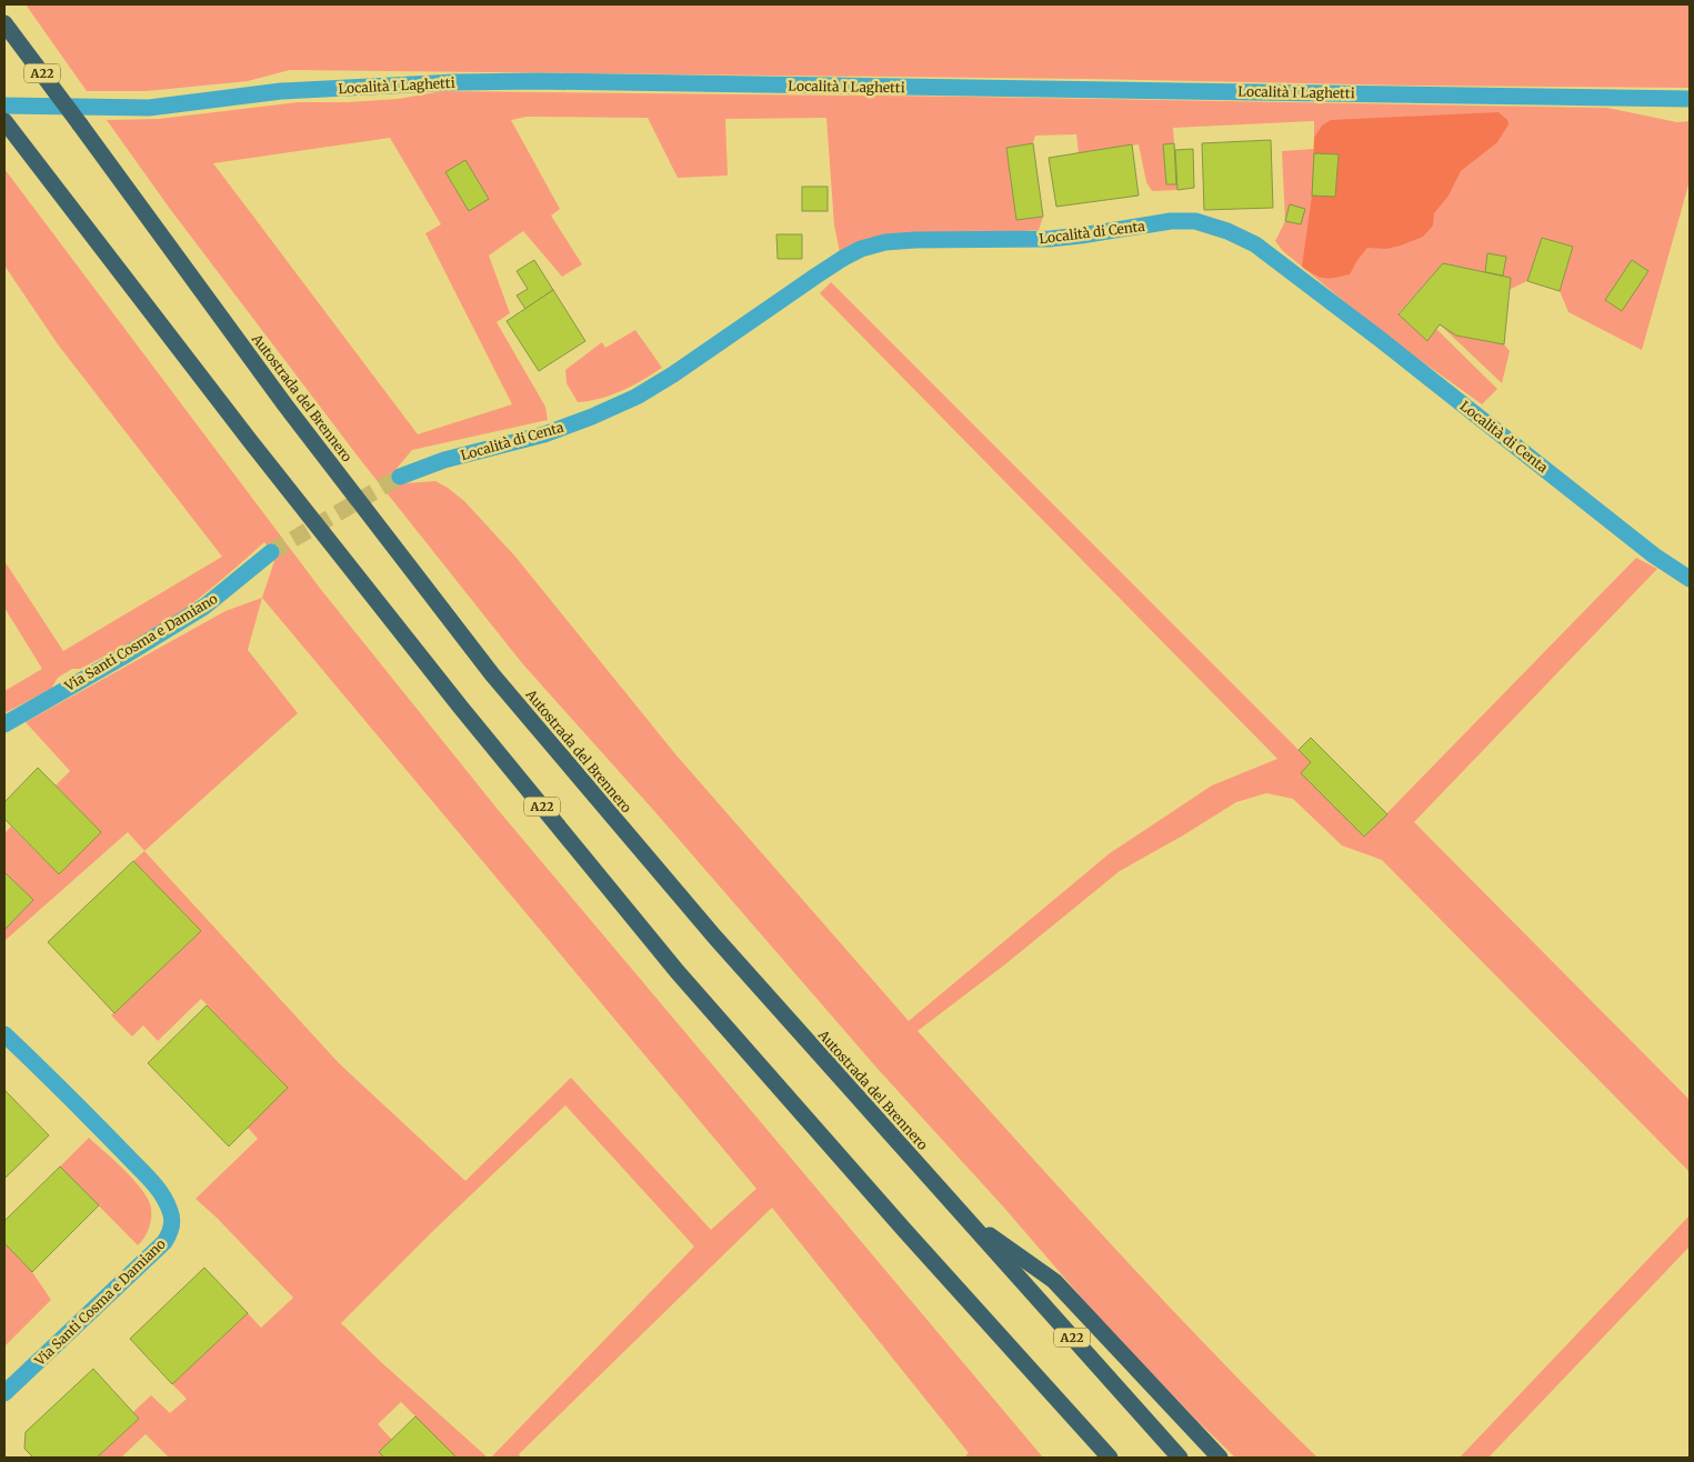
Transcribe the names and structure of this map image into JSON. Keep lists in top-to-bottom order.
{
  "streets": {
    "highway": ["A22", "Autostrada del Brennero"],
    "street": ["Località I Laghetti", "Località di Centa", "Via Santi Cosma e Damiano"]
  }
}
